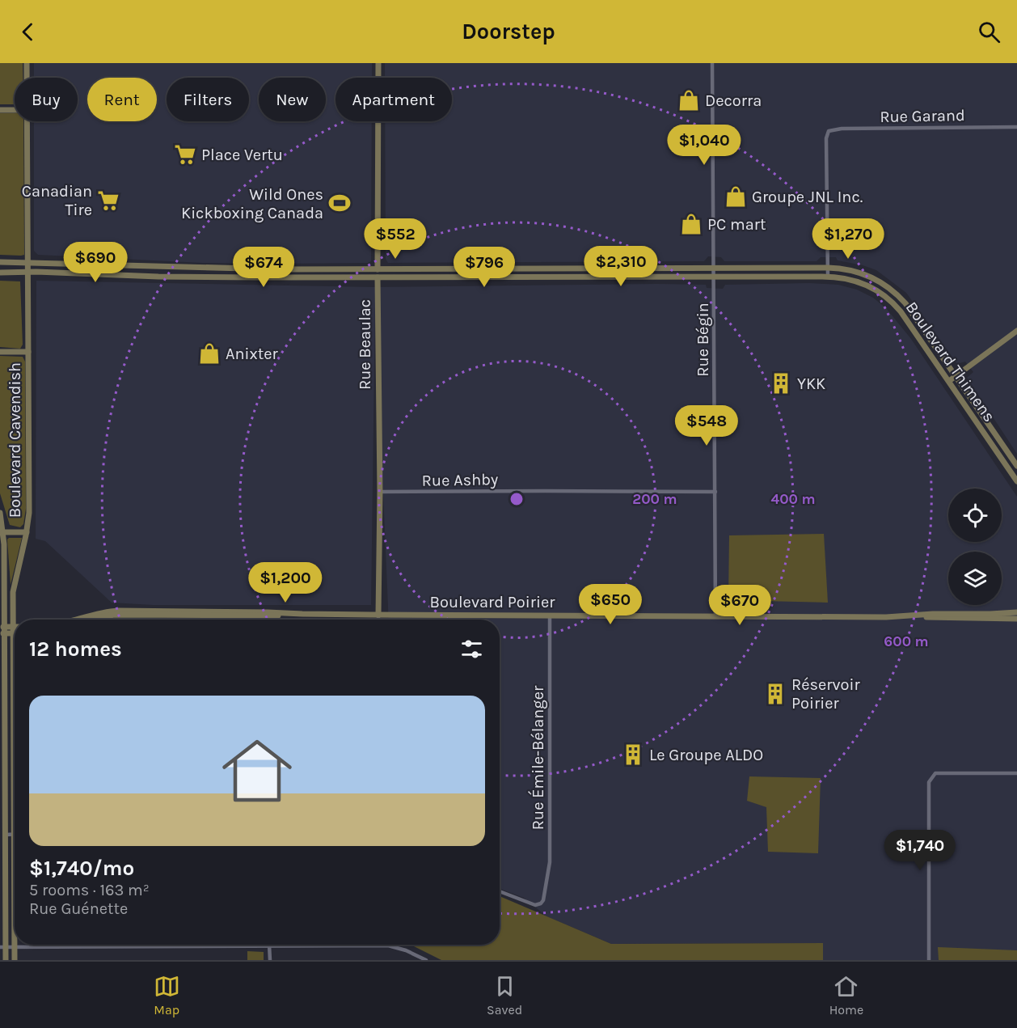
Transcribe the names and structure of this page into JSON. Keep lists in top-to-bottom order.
{
  "streets": {
    "street": [
      "Rue Garand",
      "Rue Bégin",
      "Rue Beaulac",
      "Boulevard Thimens",
      "Boulevard Cavendish",
      "Rue Ashby",
      "Boulevard Poirier",
      "Rue Émile-Bélanger"
    ]
  },
  "crossings": [
    ["Rue Garand", "Boulevard Thimens"],
    ["Rue Bégin", "Boulevard Thimens"],
    ["Rue Bégin", "Rue Ashby"],
    ["Rue Bégin", "Boulevard Poirier"],
    ["Rue Beaulac", "Boulevard Thimens"],
    ["Rue Beaulac", "Rue Ashby"],
    ["Rue Beaulac", "Boulevard Poirier"],
    ["Boulevard Thimens", "Boulevard Cavendish"],
    ["Boulevard Poirier", "Rue Émile-Bélanger"]
  ],
  "places": {
    "shop": [
      "Decorra",
      "Groupe JNL Inc.",
      "PC mart",
      "Anixter"
    ],
    "supermarket": ["Place Vertu", "Canadian Tire"],
    "sports": ["Wild Ones Kickboxing Canada"],
    "building": ["YKK", "Réservoir Poirier", "Le Groupe ALDO"]
  },
  "page": {
    "header": "Doorstep",
    "chip": [
      "Buy",
      "Rent",
      "Filters",
      "New",
      "Apartment"
    ],
    "price": [
      "$1,040",
      "$552",
      "$1,270",
      "$690",
      "$2,310",
      "$674",
      "$796",
      "$548",
      "$1,200",
      "$650",
      "$670",
      "$1,740"
    ],
    "heading": "12 homes",
    "list": [
      {
        "name": "$1,740/mo",
        "note": "5 rooms · 163 m² · Rue Guénette"
      }
    ],
    "tabs": ["Map", "Saved", "Home"]
  },
  "rings": ["200 m", "400 m", "600 m"]
}
